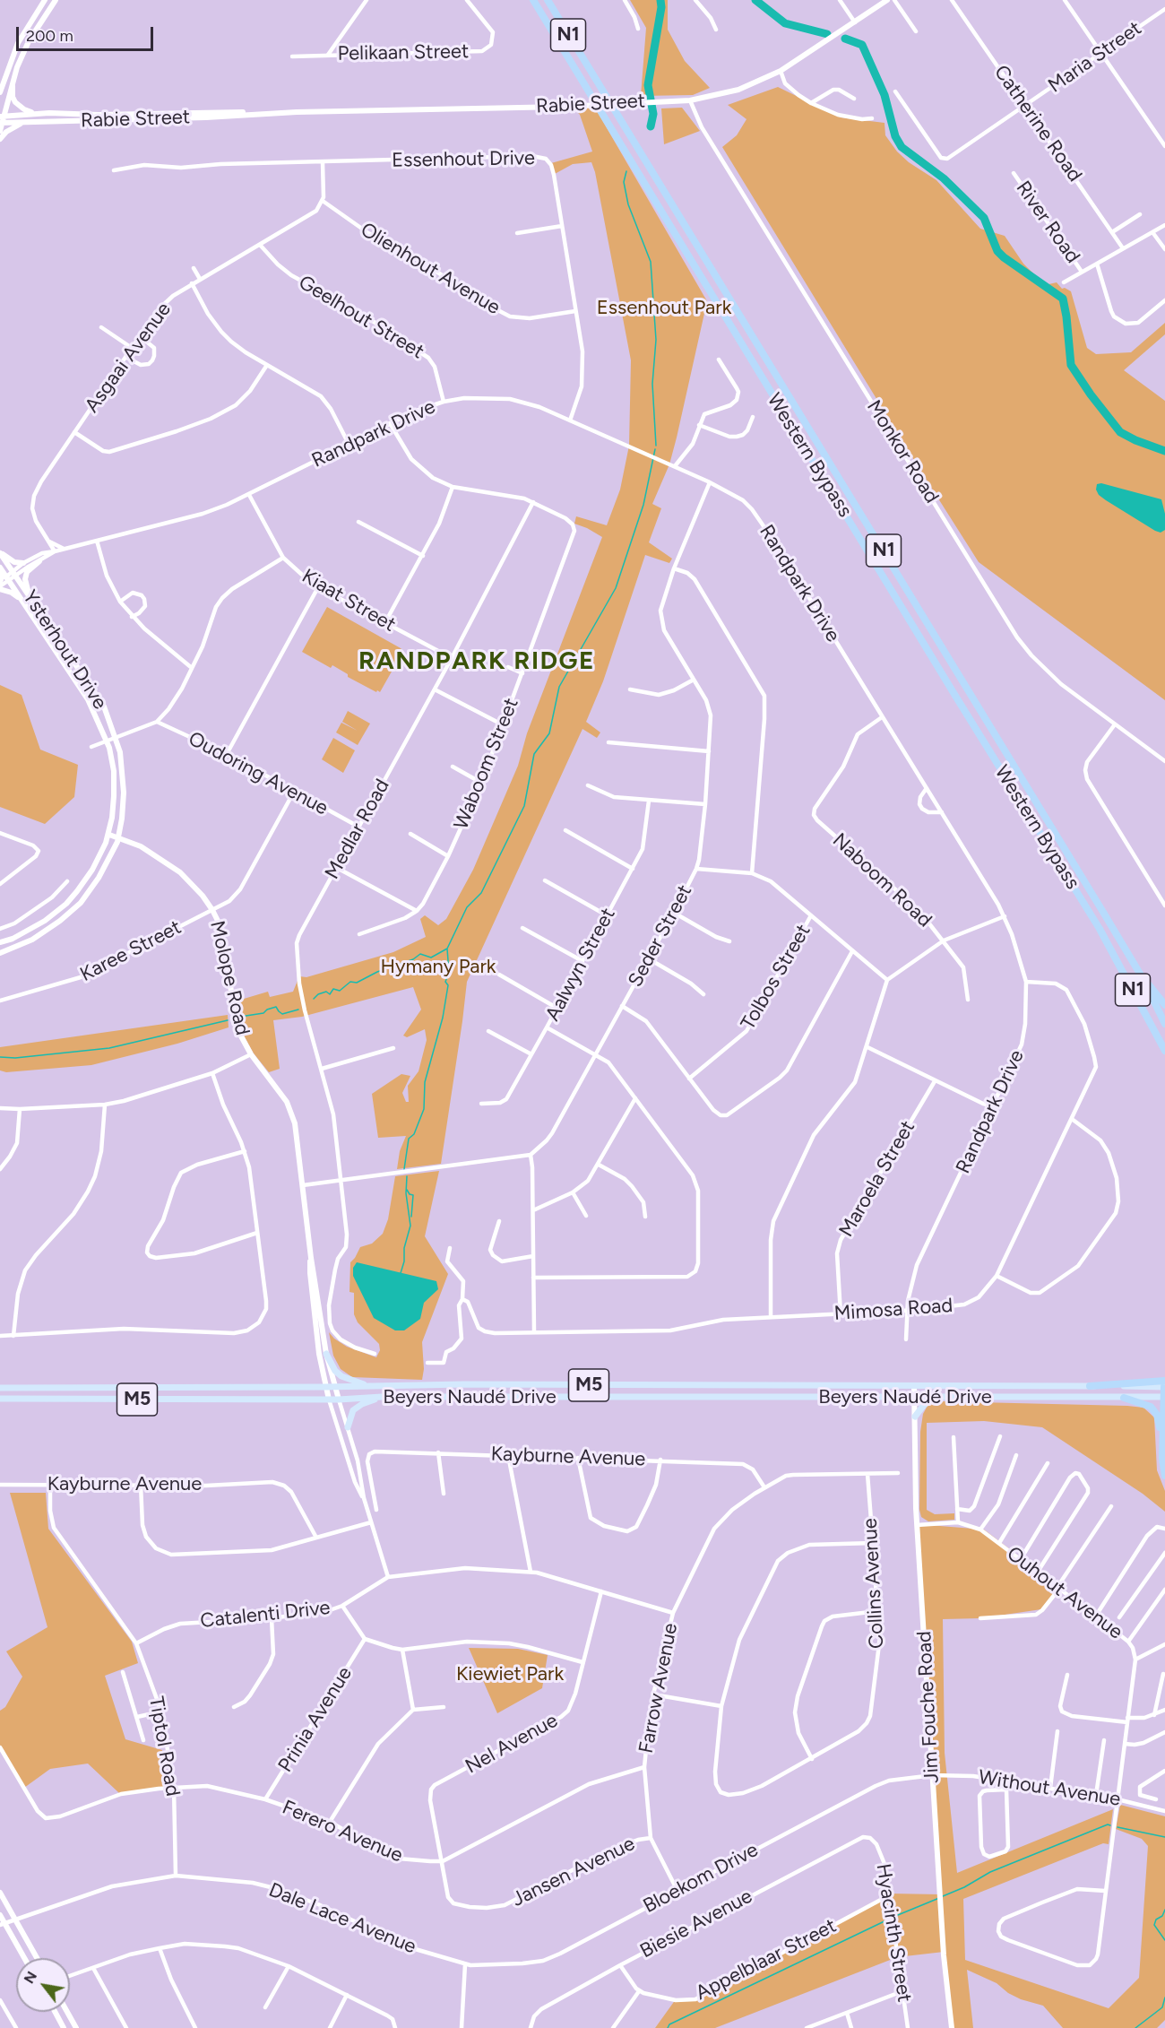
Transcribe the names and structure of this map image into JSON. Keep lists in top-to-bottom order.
{
  "streets": {
    "highway": ["N1", "Western Bypass"],
    "main road": ["M5", "Beyers Naudé Drive"],
    "street": [
      "Pelikaan Street",
      "Maria Street",
      "Rabie Street",
      "Catherine Road",
      "Essenhout Drive",
      "River Road",
      "Olienhout Avenue",
      "Geelhout Street",
      "Asgaai Avenue",
      "Randpark Drive",
      "Monkor Road",
      "Kiaat Street",
      "Ysterhout Drive",
      "Waboom Street",
      "Oudoring Avenue",
      "Medlar Road",
      "Naboom Road",
      "Seder Street",
      "Karee Street",
      "Aalwyn Street",
      "Tolbos Street",
      "Molope Road",
      "Maroela Street",
      "Mimosa Road",
      "Kayburne Avenue",
      "Collins Avenue",
      "Ouhout Avenue",
      "Catalenti Drive",
      "Farrow Avenue",
      "Jim Fouche Road",
      "Prinia Avenue",
      "Nel Avenue",
      "Tiptol Road",
      "Without Avenue",
      "Ferero Avenue",
      "Jansen Avenue",
      "Bloekom Drive",
      "Dale Lace Avenue",
      "Biesie Avenue",
      "Hyacinth Street",
      "Appelblaar Street"
    ]
  },
  "crossings": [
    ["Maria Street", "Catherine Road"],
    ["Rabie Street", "Monkor Road"],
    ["Essenhout Drive", "Olienhout Avenue"],
    ["Essenhout Drive", "Randpark Drive"],
    ["Olienhout Avenue", "Asgaai Avenue"],
    ["Geelhout Street", "Asgaai Avenue"],
    ["Geelhout Street", "Randpark Drive"],
    ["Asgaai Avenue", "Randpark Drive"],
    ["Randpark Drive", "Kiaat Street"],
    ["Randpark Drive", "Ysterhout Drive"],
    ["Randpark Drive", "Naboom Road"],
    ["Randpark Drive", "Seder Street"],
    ["Randpark Drive", "Mimosa Road"],
    ["Kiaat Street", "Medlar Road"],
    ["Ysterhout Drive", "Molope Road"],
    ["Waboom Street", "Medlar Road"],
    ["Oudoring Avenue", "Medlar Road"],
    ["Oudoring Avenue", "Karee Street"],
    ["Karee Street", "Molope Road"],
    ["Molope Road", "Beyers Naudé Drive"],
    ["Maroela Street", "Mimosa Road"],
    ["Beyers Naudé Drive", "Jim Fouche Road"],
    ["Kayburne Avenue", "Farrow Avenue"],
    ["Kayburne Avenue", "Tiptol Road"],
    ["Collins Avenue", "Farrow Avenue"],
    ["Ouhout Avenue", "Jim Fouche Road"],
    ["Ouhout Avenue", "Without Avenue"],
    ["Catalenti Drive", "Farrow Avenue"],
    ["Catalenti Drive", "Nel Avenue"],
    ["Catalenti Drive", "Tiptol Road"],
    ["Farrow Avenue", "Ferero Avenue"],
    ["Farrow Avenue", "Jansen Avenue"],
    ["Farrow Avenue", "Bloekom Drive"],
    ["Jim Fouche Road", "Without Avenue"],
    ["Jim Fouche Road", "Bloekom Drive"],
    ["Prinia Avenue", "Ferero Avenue"],
    ["Nel Avenue", "Jansen Avenue"],
    ["Tiptol Road", "Ferero Avenue"],
    ["Tiptol Road", "Dale Lace Avenue"],
    ["Without Avenue", "Bloekom Drive"],
    ["Ferero Avenue", "Jansen Avenue"],
    ["Bloekom Drive", "Dale Lace Avenue"],
    ["Biesie Avenue", "Hyacinth Street"],
    ["Hyacinth Street", "Appelblaar Street"]
  ],
  "districts": ["RANDPARK RIDGE"],
  "parks": ["Essenhout Park", "Hymany Park", "Kiewiet Park"],
  "scale_bar": "200 m",
  "north": "top left"
}
